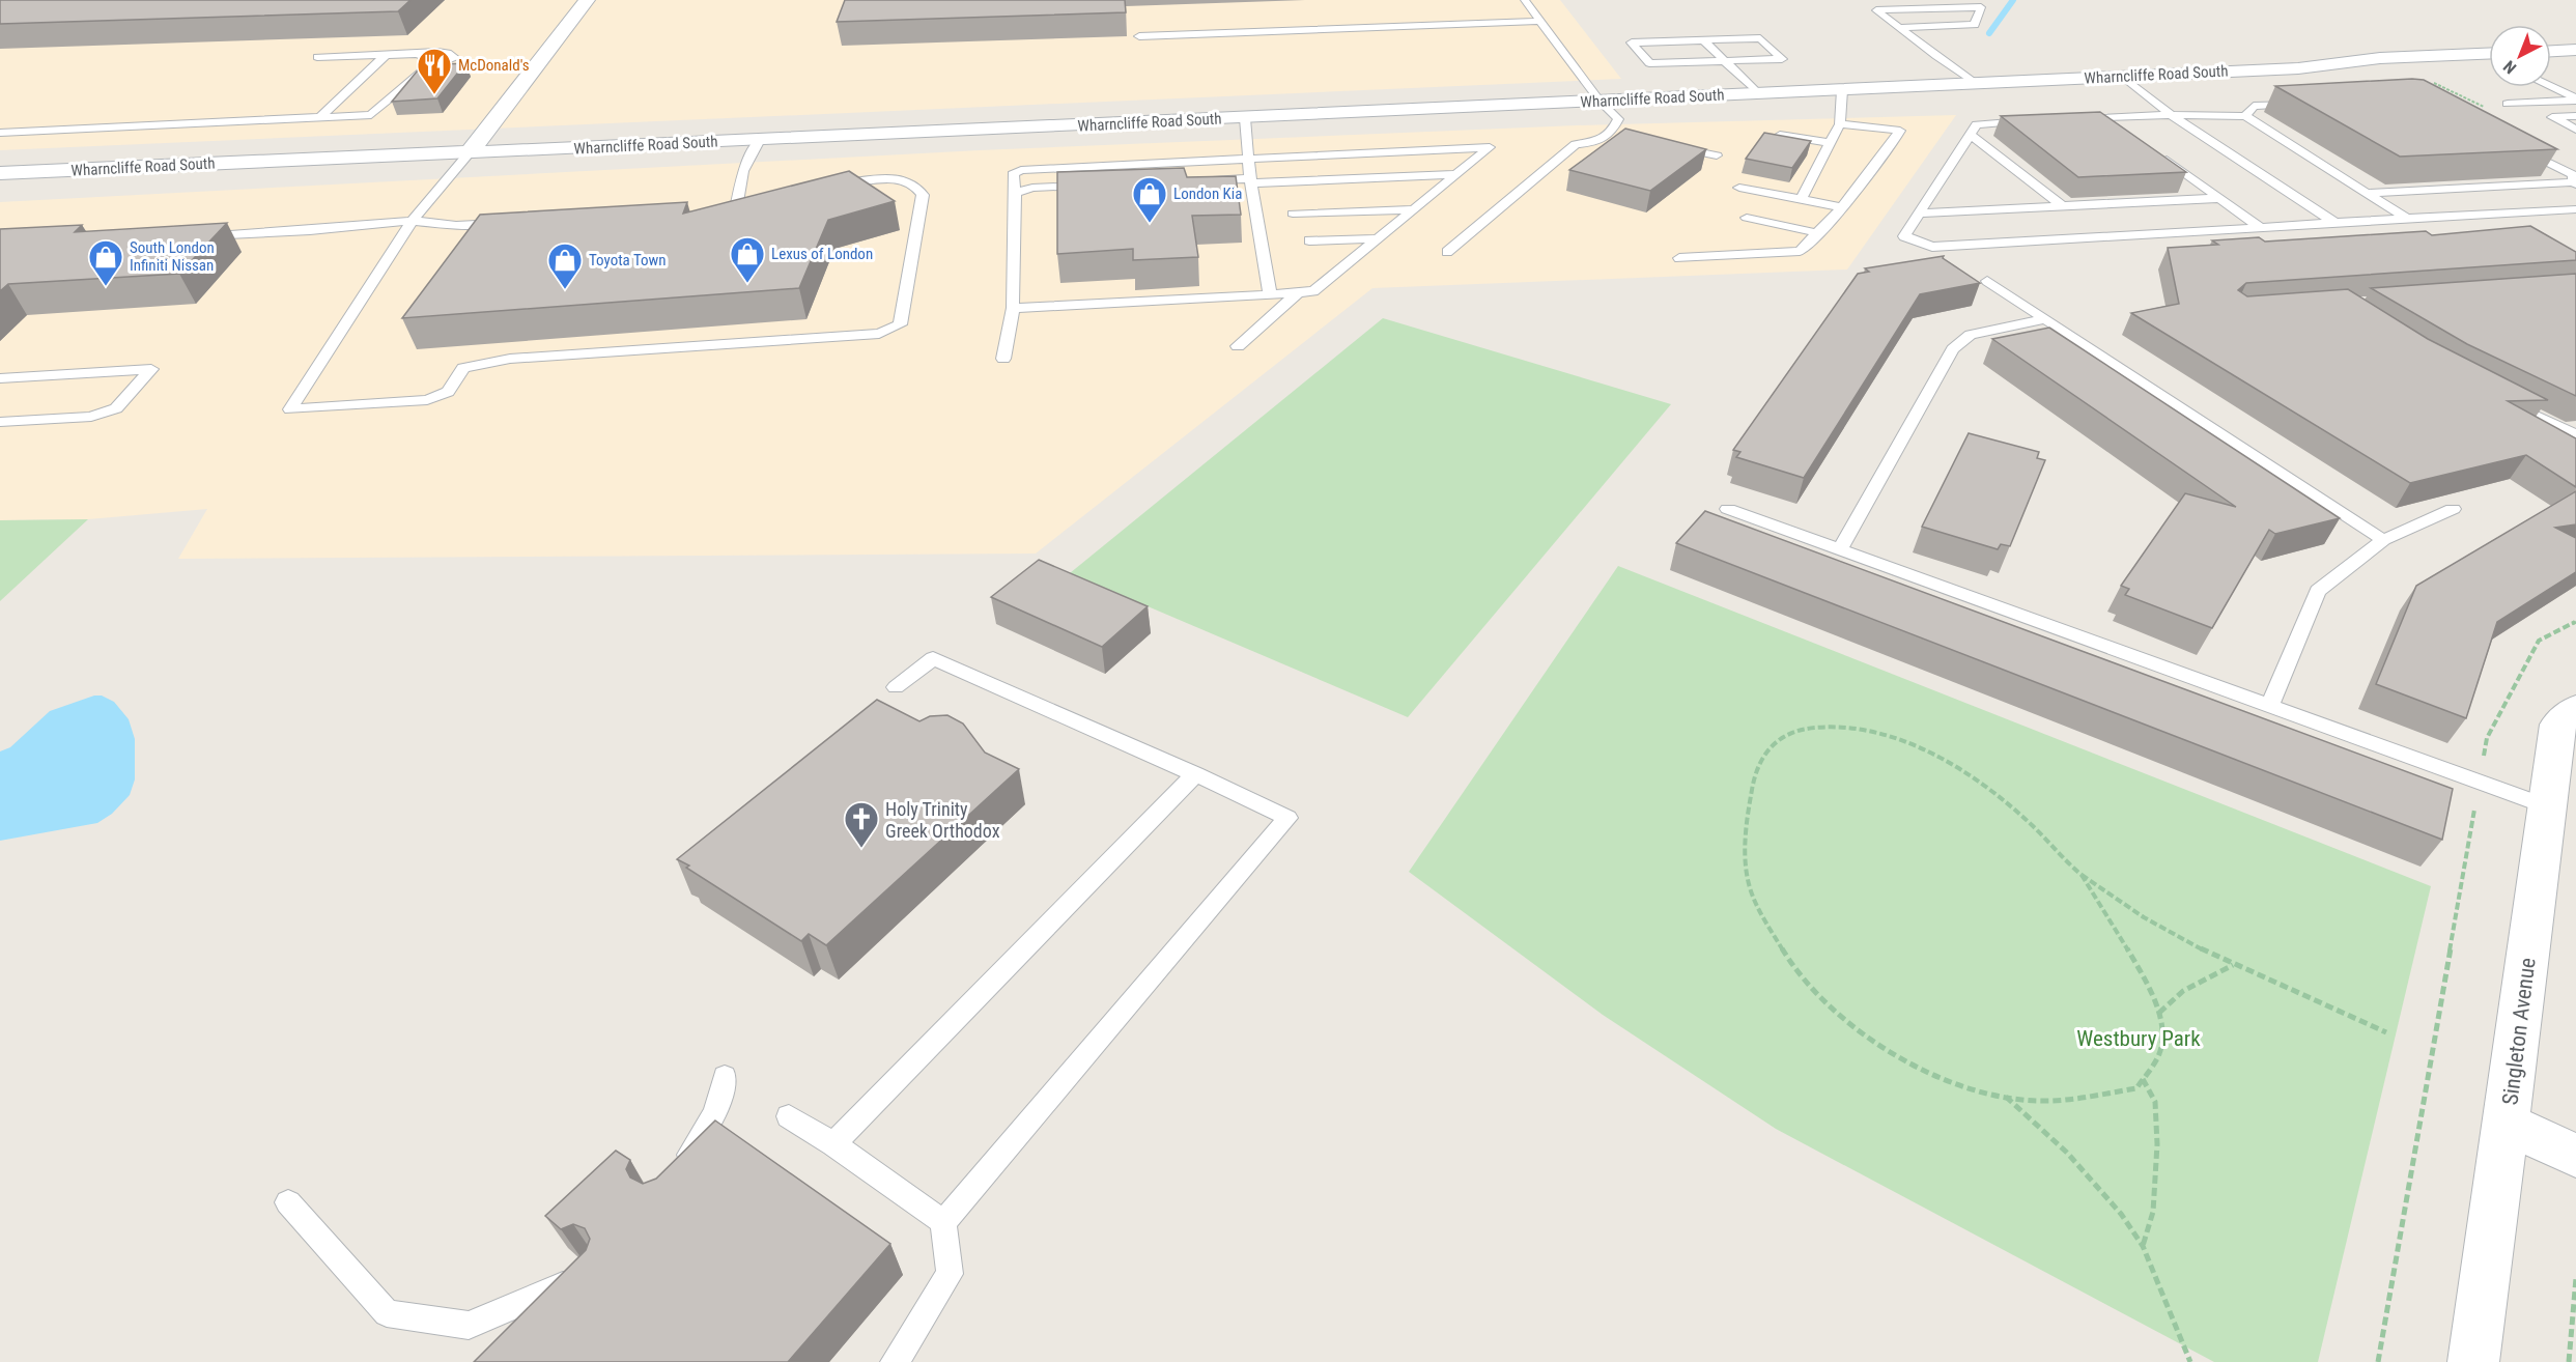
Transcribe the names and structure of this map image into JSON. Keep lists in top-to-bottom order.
{
  "streets": {
    "main road": ["Wharncliffe Road South", "Singleton Avenue"]
  },
  "parks": ["Westbury Park"],
  "places": {
    "restaurant": ["McDonald's"],
    "shop": [
      "London Kia",
      "Lexus of London",
      "South London Infiniti Nissan",
      "Toyota Town"
    ],
    "church": ["Holy Trinity Greek Orthodox"]
  },
  "north": "bottom left"
}
